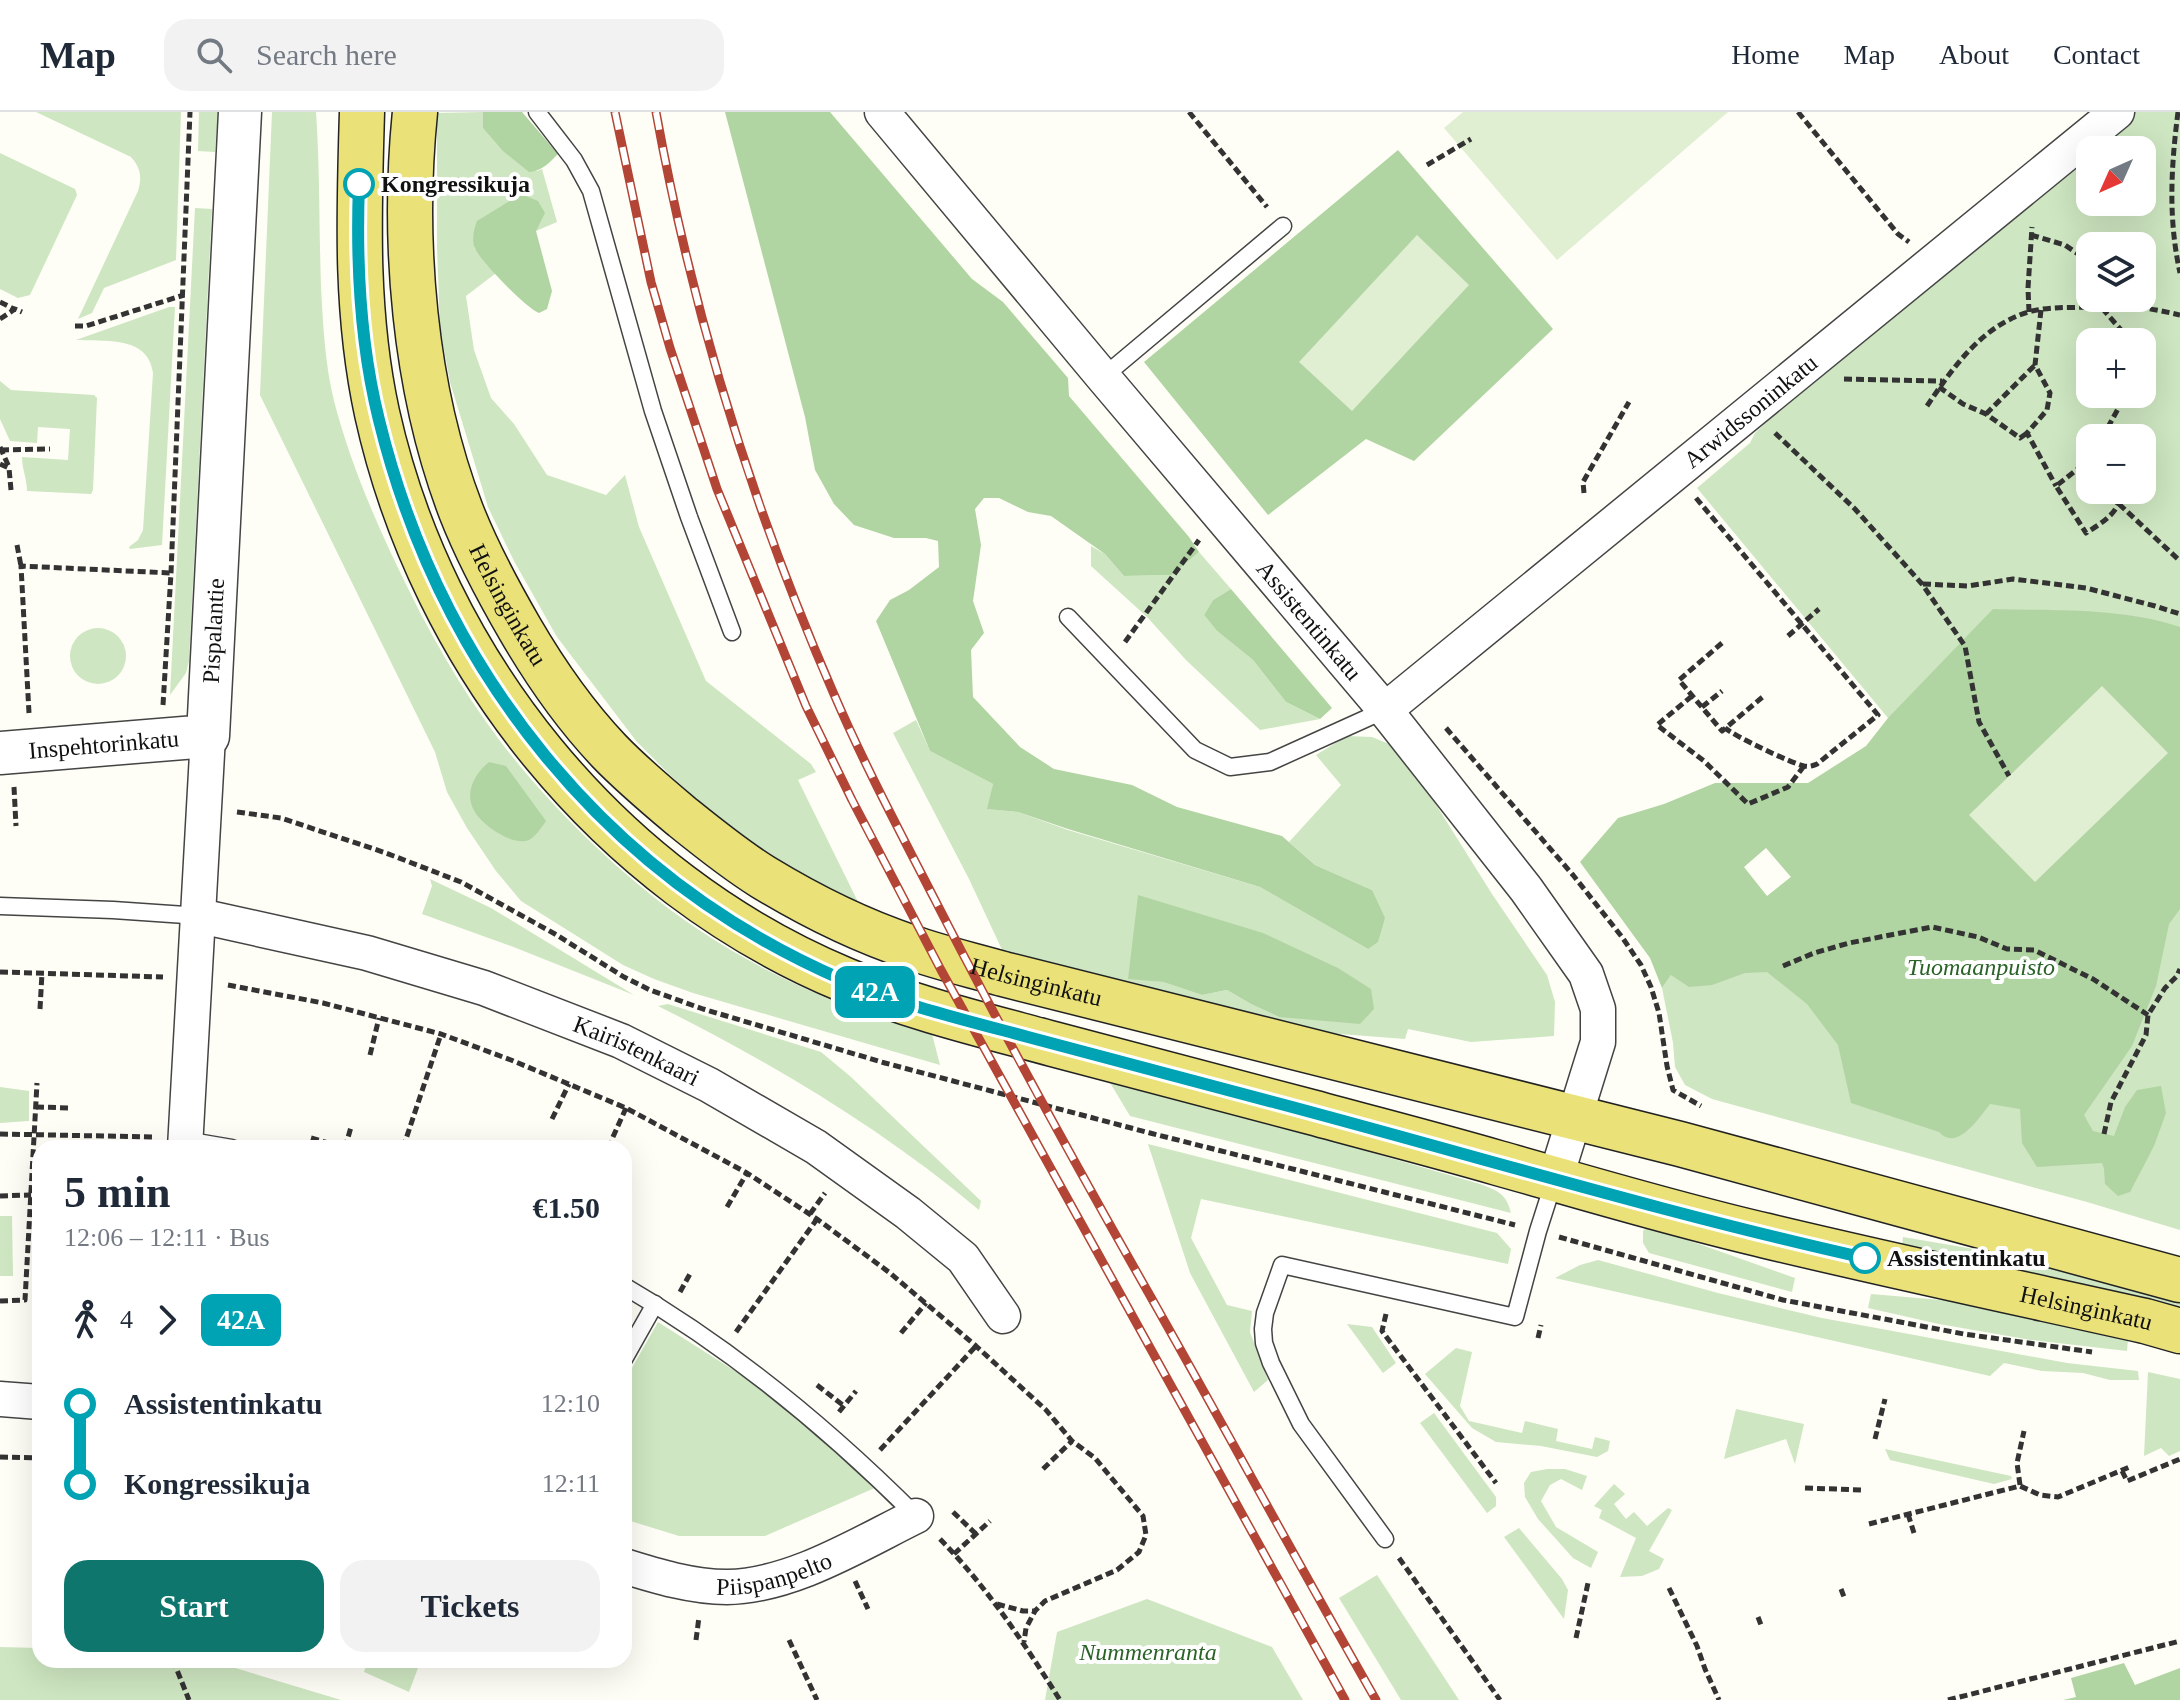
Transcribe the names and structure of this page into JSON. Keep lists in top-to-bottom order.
{
  "streets": {
    "main road": ["Helsinginkatu"],
    "street": [
      "Arwidssoninkatu",
      "Assistentinkatu",
      "Pispalantie",
      "Inspehtorinkatu",
      "Kairistenkaari",
      "Piispanpelto"
    ]
  },
  "crossings": [
    ["Arwidssoninkatu", "Assistentinkatu"],
    ["Helsinginkatu", "Assistentinkatu"],
    ["Pispalantie", "Inspehtorinkatu"],
    ["Pispalantie", "Kairistenkaari"]
  ],
  "parks": ["Tuomaanpuisto", "Nummenranta"],
  "places": ["Kongressikuja", "Assistentinkatu"],
  "lines": ["bus line 42A"],
  "north": "bottom left",
  "page": {
    "header": "Map",
    "search": "Search here",
    "nav": [
      "Home",
      "Map",
      "About",
      "Contact"
    ],
    "on_map": "42A",
    "map_buttons": ["+", "−"],
    "heading": ["5 min", "12:06 – 12:11 · Bus", "€1.50"],
    "legs": ["4", "42A"],
    "list": [
      {
        "name": "Assistentinkatu",
        "value": "12:10"
      },
      {
        "name": "Kongressikuja",
        "value": "12:11"
      }
    ],
    "buttons": ["Start", "Tickets"]
  }
}
